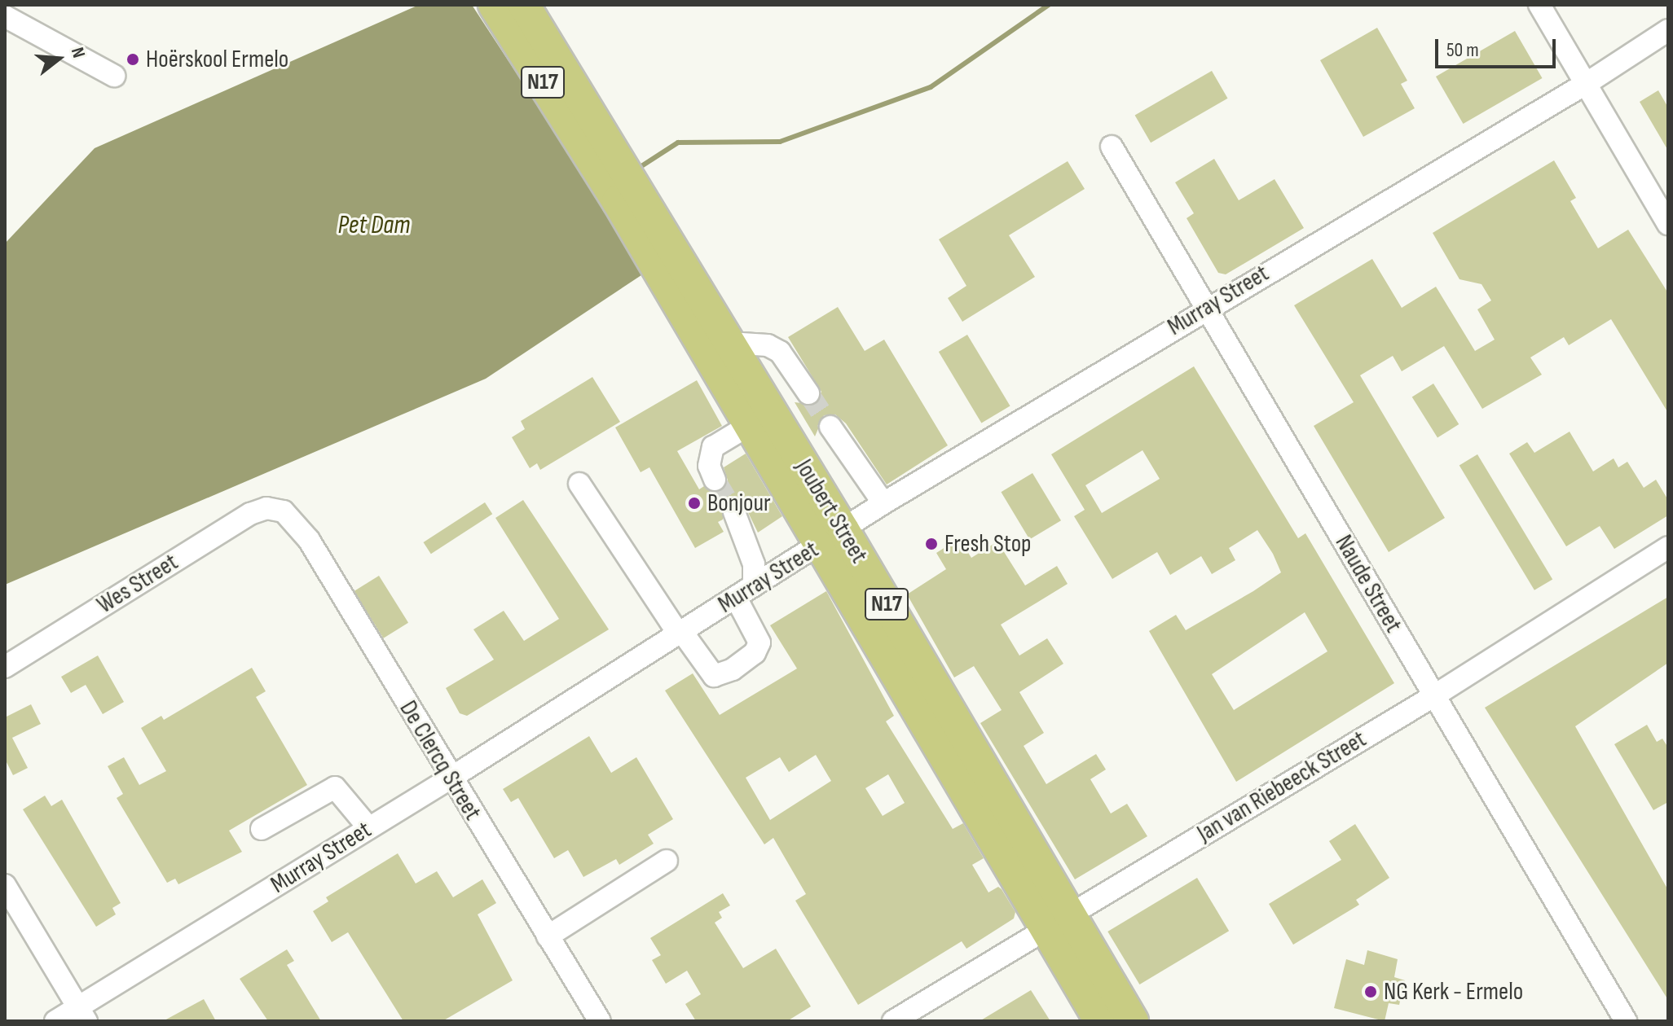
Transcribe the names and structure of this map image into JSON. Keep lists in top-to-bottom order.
{
  "streets": {
    "highway": ["N17", "Joubert Street"],
    "street": [
      "Murray Street",
      "Wes Street",
      "Naude Street",
      "De Clercq Street",
      "Jan van Riebeeck Street"
    ]
  },
  "crossings": [
    ["Murray Street", "Joubert Street"],
    ["Murray Street", "Naude Street"],
    ["Murray Street", "De Clercq Street"],
    ["Joubert Street", "Jan van Riebeeck Street"],
    ["Wes Street", "De Clercq Street"],
    ["Naude Street", "Jan van Riebeeck Street"]
  ],
  "water": ["Pet Dam"],
  "places": [
    "Hoërskool Ermelo",
    "Bonjour",
    "Fresh Stop",
    "NG Kerk - Ermelo"
  ],
  "scale_bar": "50 m",
  "north": "right"
}
